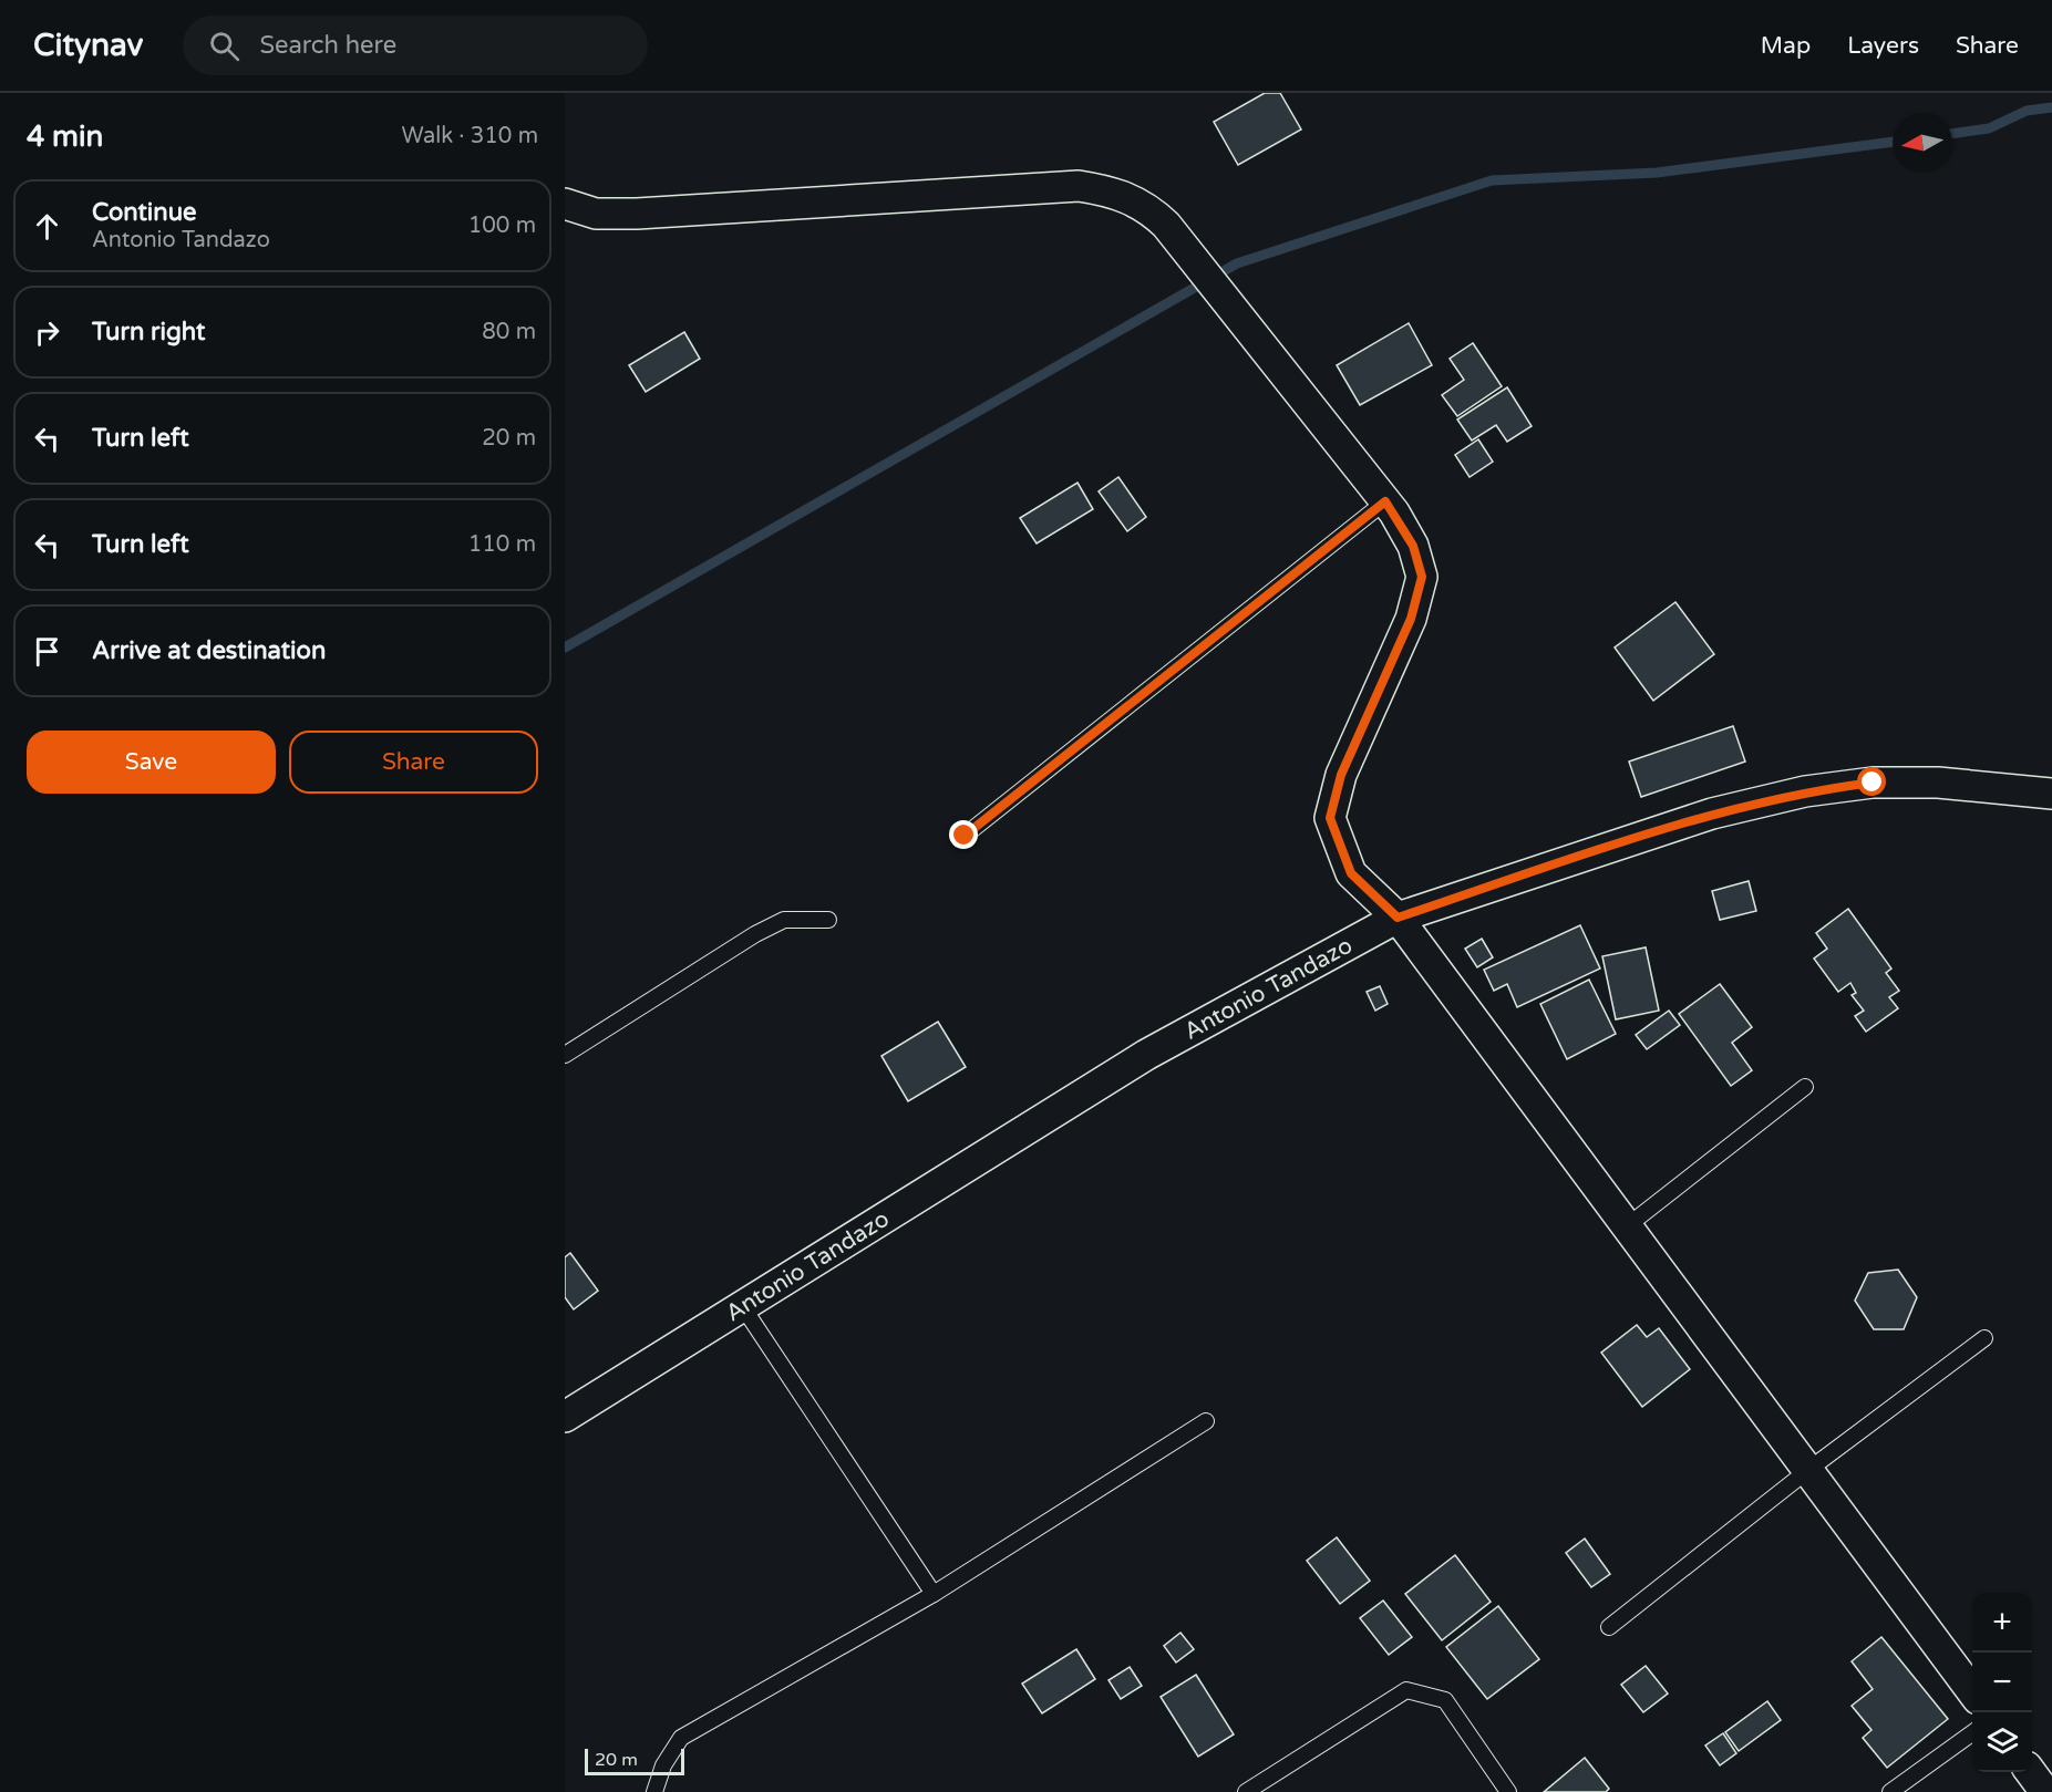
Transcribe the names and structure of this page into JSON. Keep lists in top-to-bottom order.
{
  "streets": {
    "street": ["Antonio Tandazo"]
  },
  "scale_bar": "20 m",
  "north": "left",
  "page": {
    "header": "Citynav",
    "search": "Search here",
    "nav": ["Map", "Layers", "Share"],
    "heading": ["4 min", "Walk · 310 m"],
    "list": [
      ["Continue", "Antonio Tandazo", "100 m"],
      ["Turn right", "80 m"],
      ["Turn left", "20 m"],
      ["Turn left", "110 m"],
      "Arrive at destination"
    ],
    "buttons": ["Save", "Share"],
    "map_buttons": ["+", "−"],
    "scale": "20 m"
  }
}
